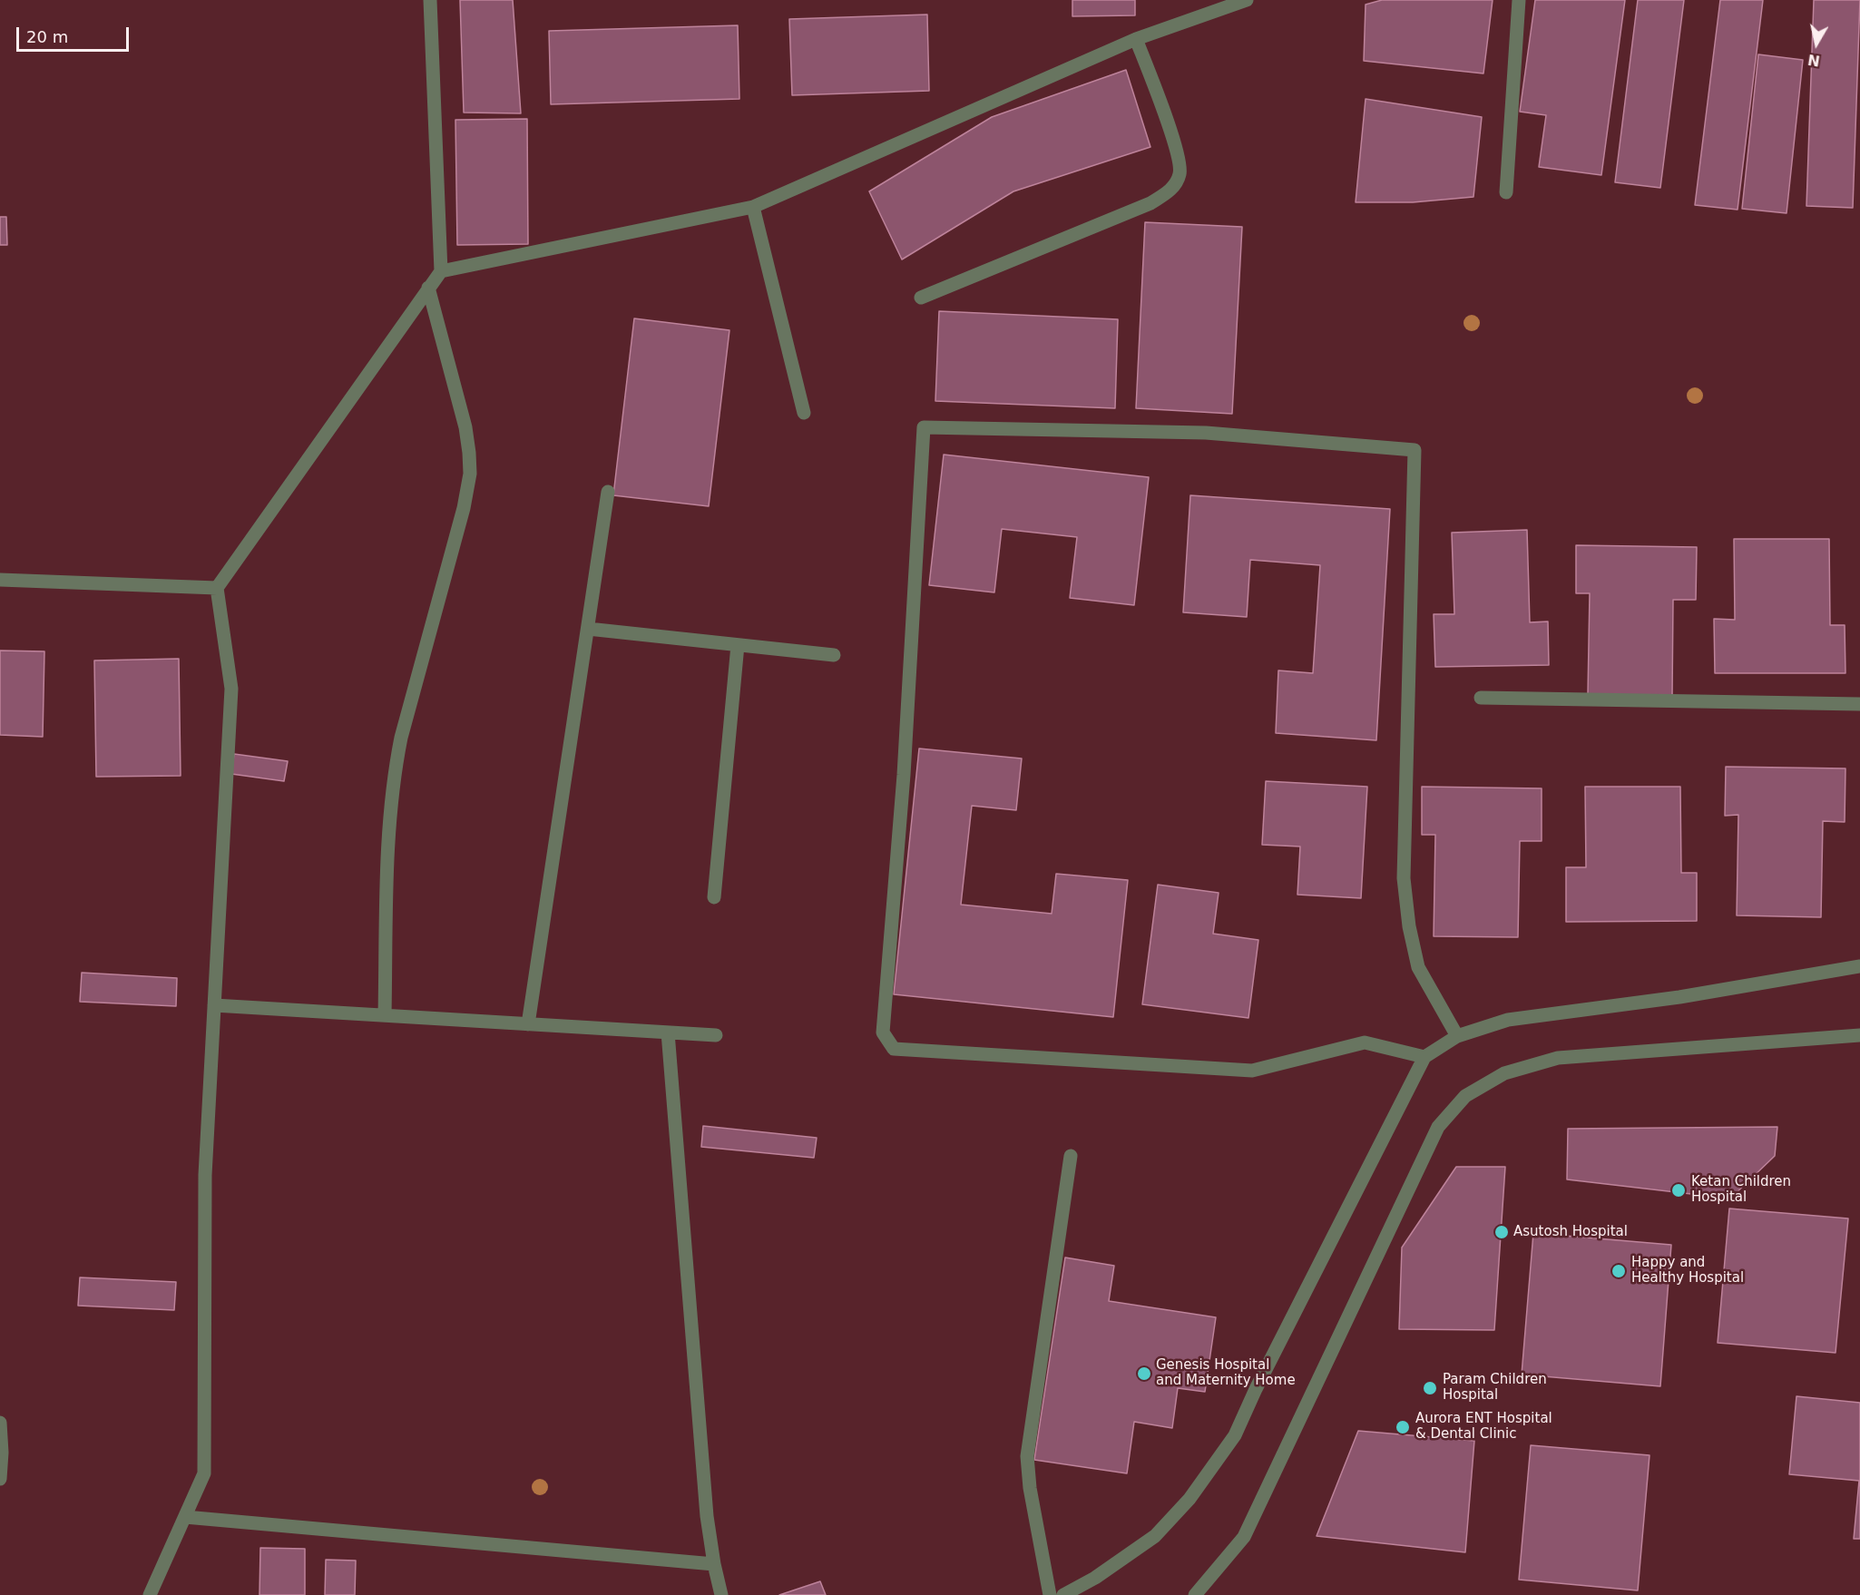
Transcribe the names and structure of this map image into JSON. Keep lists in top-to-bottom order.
{
  "places": [
    "Ketan Children Hospital",
    "Asutosh Hospital",
    "Happy and Healthy Hospital",
    "Genesis Hospital and Maternity Home",
    "Param Children Hospital",
    "Aurora ENT Hospital & Dental Clinic"
  ],
  "scale_bar": "20 m",
  "north": "bottom"
}
